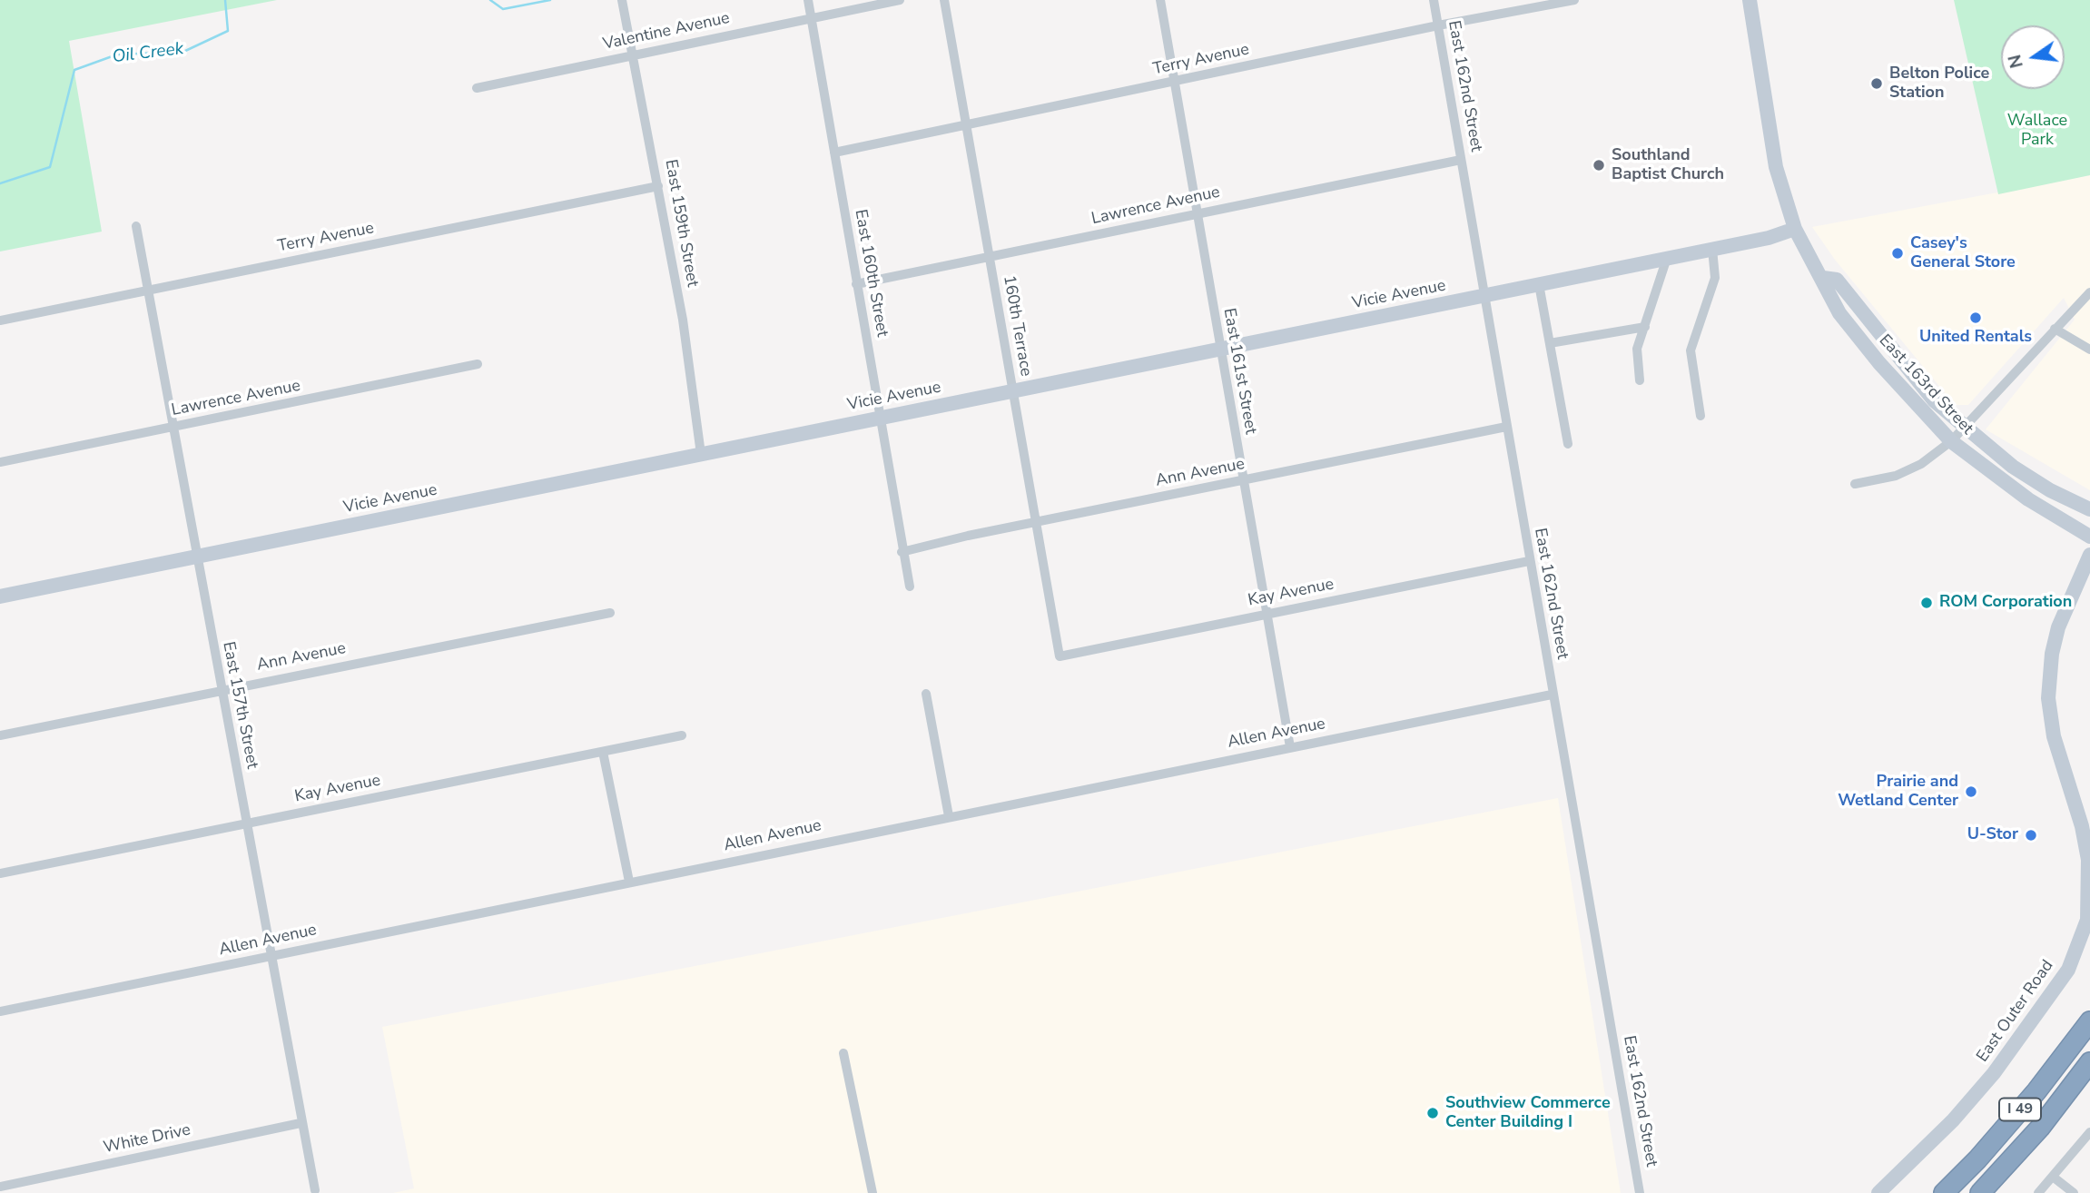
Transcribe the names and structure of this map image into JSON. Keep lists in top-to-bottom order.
{
  "streets": {
    "highway": ["I 49"],
    "street": [
      "Valentine Avenue",
      "Terry Avenue",
      "East 162nd Street",
      "Lawrence Avenue",
      "East 159th Street",
      "East 160th Street",
      "Vicie Avenue",
      "160th Terrace",
      "East 161st Street",
      "East 163rd Street",
      "Ann Avenue",
      "Kay Avenue",
      "East 157th Street",
      "Allen Avenue",
      "East Outer Road",
      "White Drive"
    ]
  },
  "crossings": [
    ["Valentine Avenue", "East 159th Street"],
    ["Valentine Avenue", "East 160th Street"],
    ["Terry Avenue", "East 162nd Street"],
    ["Terry Avenue", "East 159th Street"],
    ["Terry Avenue", "East 160th Street"],
    ["Terry Avenue", "160th Terrace"],
    ["Terry Avenue", "East 161st Street"],
    ["Terry Avenue", "East 157th Street"],
    ["East 162nd Street", "Lawrence Avenue"],
    ["East 162nd Street", "Vicie Avenue"],
    ["East 162nd Street", "Ann Avenue"],
    ["East 162nd Street", "Kay Avenue"],
    ["East 162nd Street", "Allen Avenue"],
    ["Lawrence Avenue", "East 160th Street"],
    ["Lawrence Avenue", "160th Terrace"],
    ["Lawrence Avenue", "East 161st Street"],
    ["Lawrence Avenue", "East 157th Street"],
    ["East 159th Street", "Vicie Avenue"],
    ["East 160th Street", "Vicie Avenue"],
    ["East 160th Street", "Ann Avenue"],
    ["Vicie Avenue", "160th Terrace"],
    ["Vicie Avenue", "East 161st Street"],
    ["Vicie Avenue", "East 163rd Street"],
    ["Vicie Avenue", "East 157th Street"],
    ["160th Terrace", "Ann Avenue"],
    ["160th Terrace", "Kay Avenue"],
    ["East 161st Street", "Ann Avenue"],
    ["East 161st Street", "Kay Avenue"],
    ["East 161st Street", "Allen Avenue"],
    ["Ann Avenue", "East 157th Street"],
    ["Kay Avenue", "East 157th Street"],
    ["East 157th Street", "Allen Avenue"],
    ["East 157th Street", "White Drive"]
  ],
  "water": ["Oil Creek"],
  "parks": ["Wallace Park"],
  "places": [
    "Belton Police Station",
    "Southland Baptist Church",
    "Casey's General Store",
    "United Rentals",
    "ROM Corporation",
    "Prairie and Wetland Center",
    "U-Stor",
    "Southview Commerce Center Building I"
  ],
  "north": "left"
}
